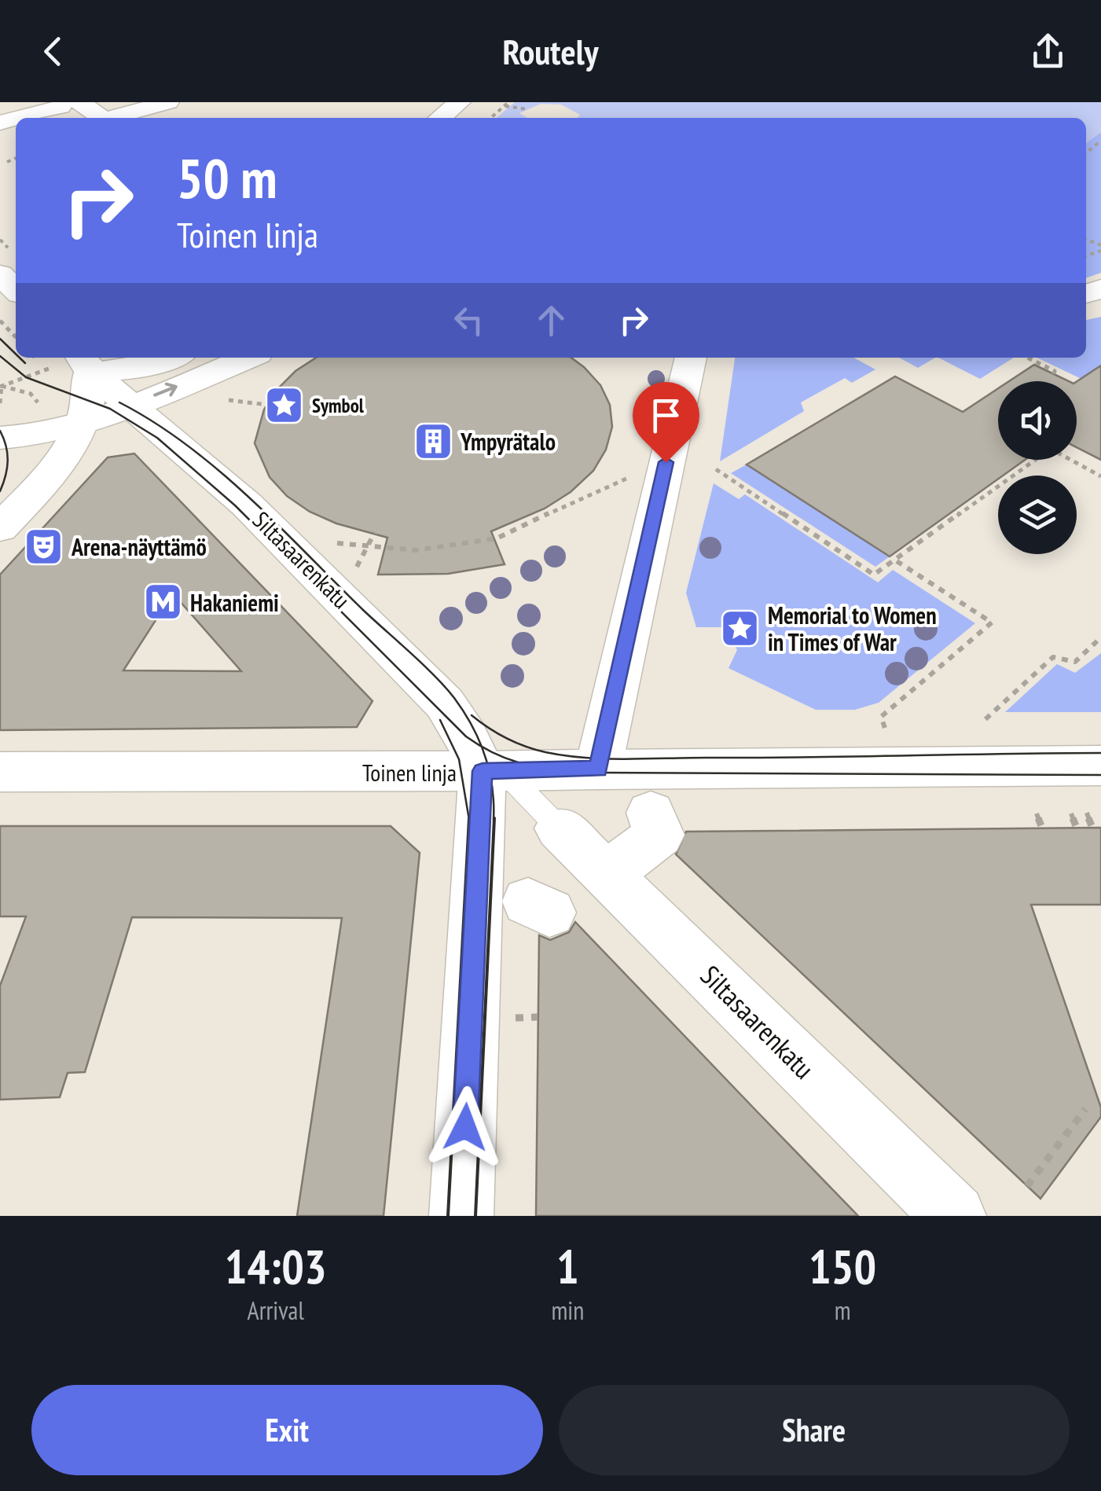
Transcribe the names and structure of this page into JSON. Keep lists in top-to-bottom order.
{
  "streets": {
    "street": ["Siltasaarenkatu", "Toinen linja"]
  },
  "crossings": [
    ["Siltasaarenkatu", "Toinen linja"]
  ],
  "places": {
    "place": ["Symbol", "Memorial to Women in Times of War"],
    "building": ["Ympyrätalo"],
    "theatre": ["Arena-näyttämö"],
    "metro station": ["Hakaniemi"]
  },
  "page": {
    "header": "Routely",
    "turn": ["50 m", "Toinen linja"],
    "eta": [
      "14:03",
      "Arrival",
      "1",
      "min",
      "150",
      "m"
    ],
    "buttons": ["Exit", "Share"]
  }
}
